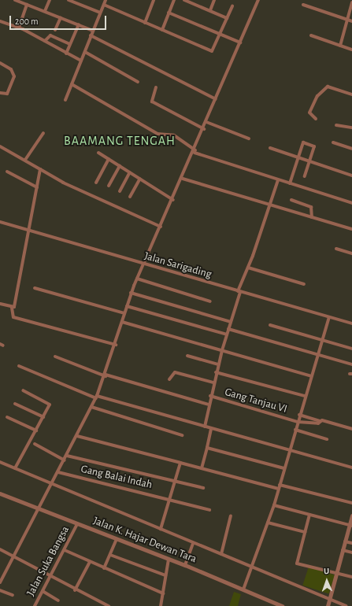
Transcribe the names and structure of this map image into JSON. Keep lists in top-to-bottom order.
{
  "streets": {
    "street": [
      "Jalan Sarigading",
      "Gang Tanjau VI",
      "Gang Balai Indah",
      "Jalan K. Hajar Dewan Tara",
      "Jalan Suka Bangsa"
    ]
  },
  "crossings": [
    ["Jalan K. Hajar Dewan Tara", "Jalan Suka Bangsa"]
  ],
  "districts": ["BAAMANG TENGAH"],
  "scale_bar": "200 m",
  "north": "top"
}
